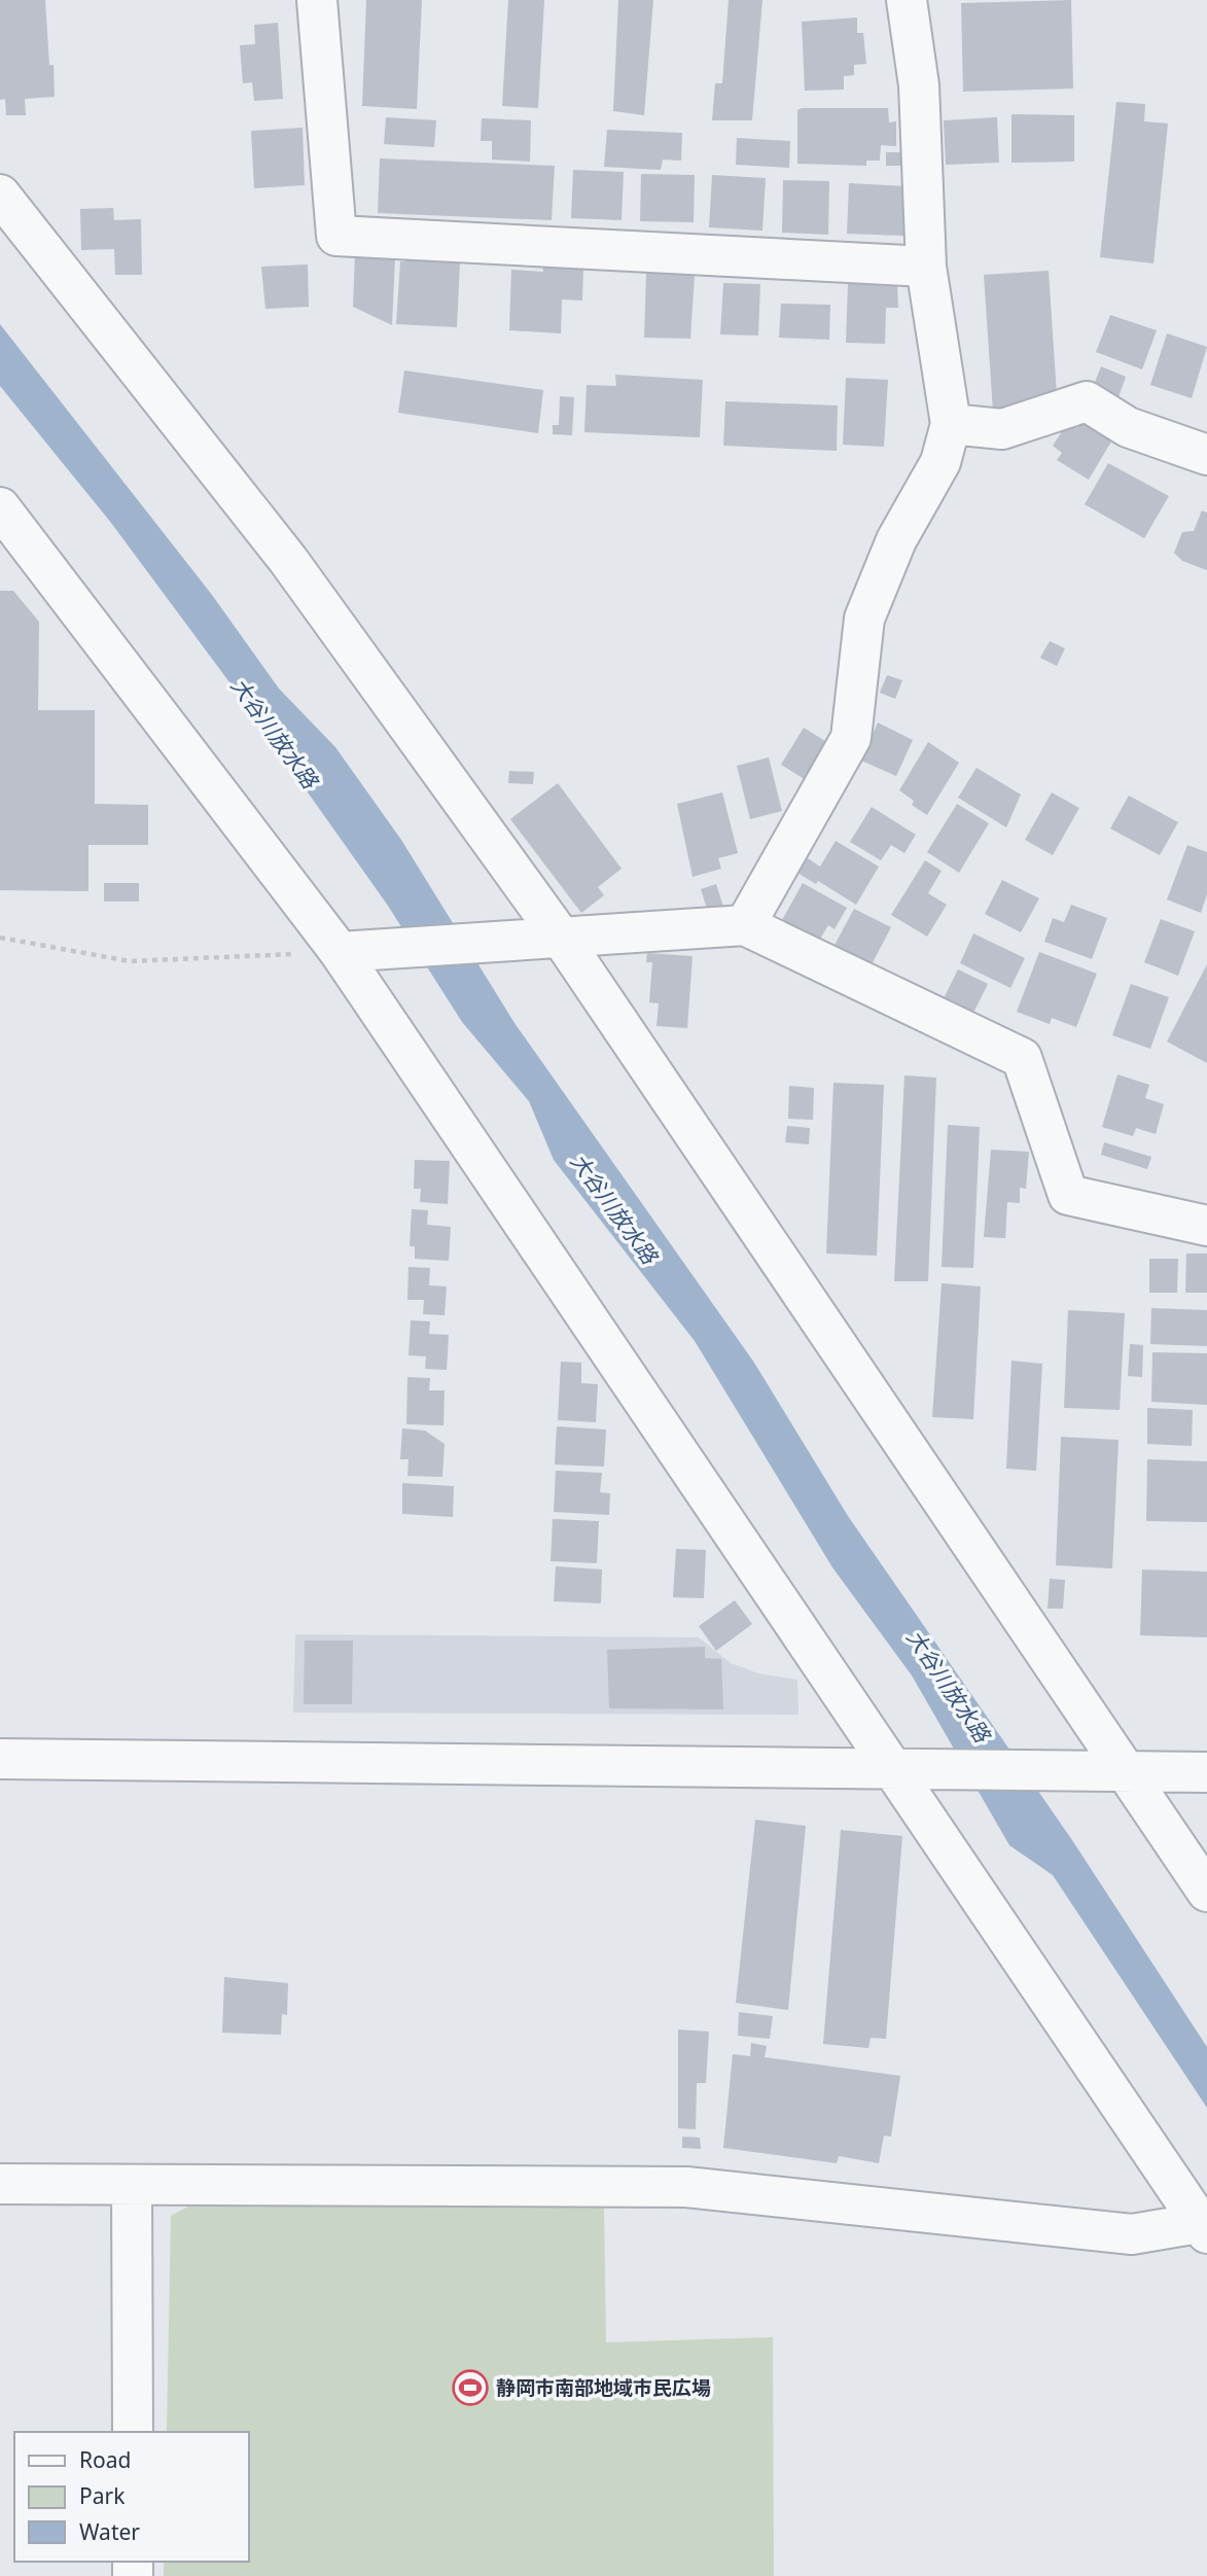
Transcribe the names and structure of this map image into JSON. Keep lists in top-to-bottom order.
{
  "water": ["大谷川放水路"],
  "places": {
    "sports": ["静岡市南部地域市民広場"]
  },
  "legend": ["Road", "Park", "Water"]
}
